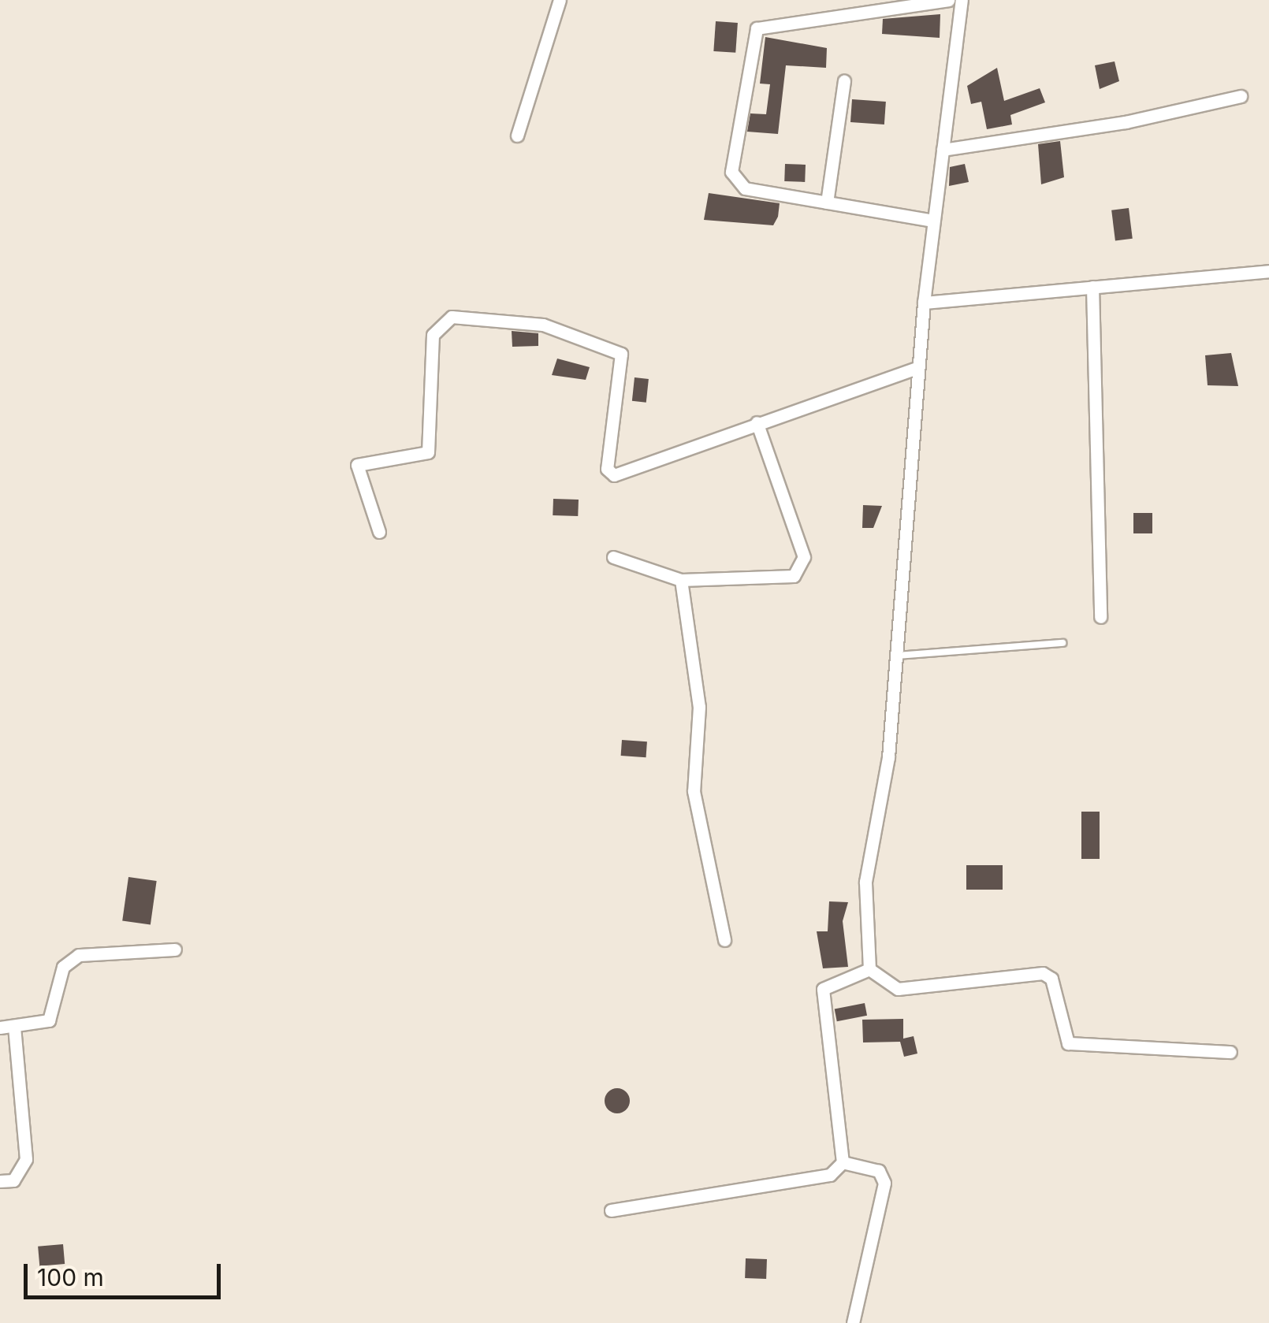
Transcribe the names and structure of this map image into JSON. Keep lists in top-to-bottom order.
{
  "scale_bar": "100 m"
}
